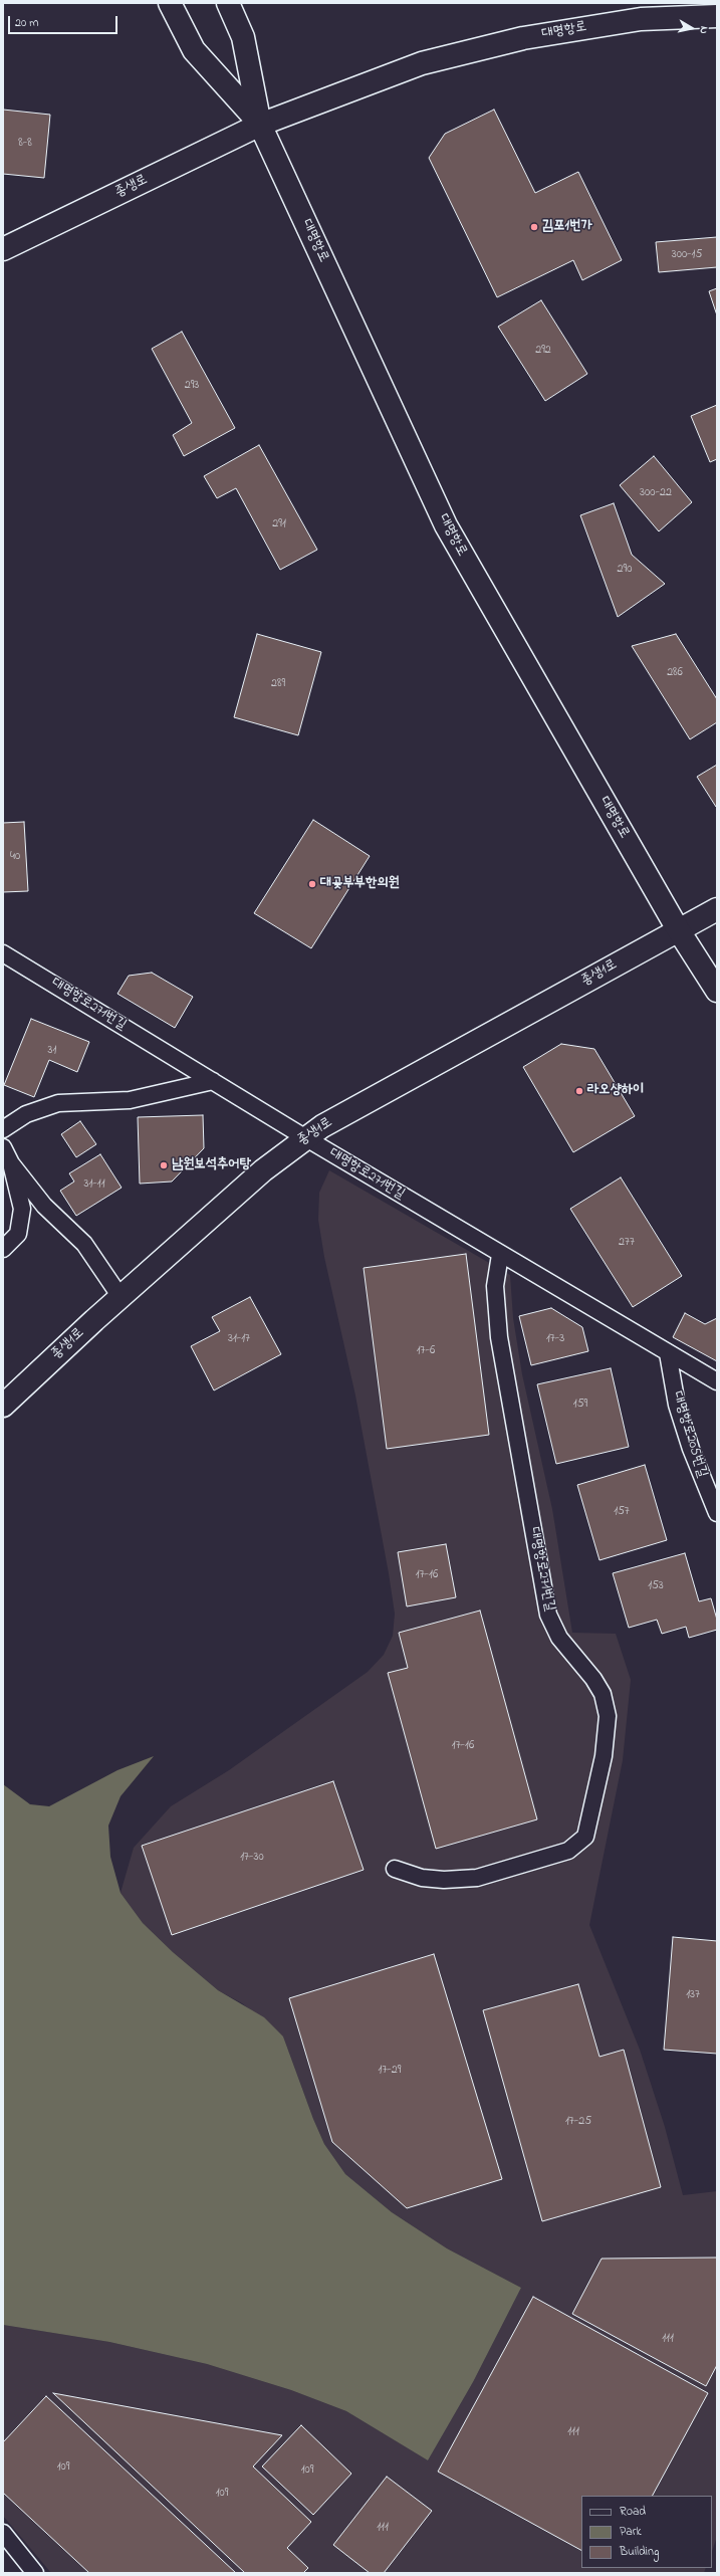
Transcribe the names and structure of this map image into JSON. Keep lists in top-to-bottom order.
{
  "streets": {
    "street": ["대명항로", "종생로", "종생1로"],
    "lane": ["대명항로271번길", "대명항로205번길"]
  },
  "crossings": [
    ["대명항로", "종생로"],
    ["대명항로", "종생1로"],
    ["종생1로", "대명항로271번길"],
    ["대명항로271번길", "대명항로205번길"]
  ],
  "places": [
    "김포1번가",
    "대곶부부한의원",
    "라오샹하이",
    "남원보석추어탕"
  ],
  "house_numbers": [
    "8-8",
    "300-15",
    "292",
    "293",
    "300-22",
    "291",
    "290",
    "286",
    "289",
    "40",
    "31",
    "31-11",
    "277",
    "31-17",
    "17-3",
    "17-6",
    "159",
    "157",
    "17-16",
    "153",
    "17-16",
    "17-30",
    "137",
    "17-29",
    "17-25",
    "111",
    "111",
    "109",
    "109",
    "109",
    "111"
  ],
  "legend": ["Road", "Park", "Building"],
  "scale_bar": "20 m",
  "north": "right"
}
